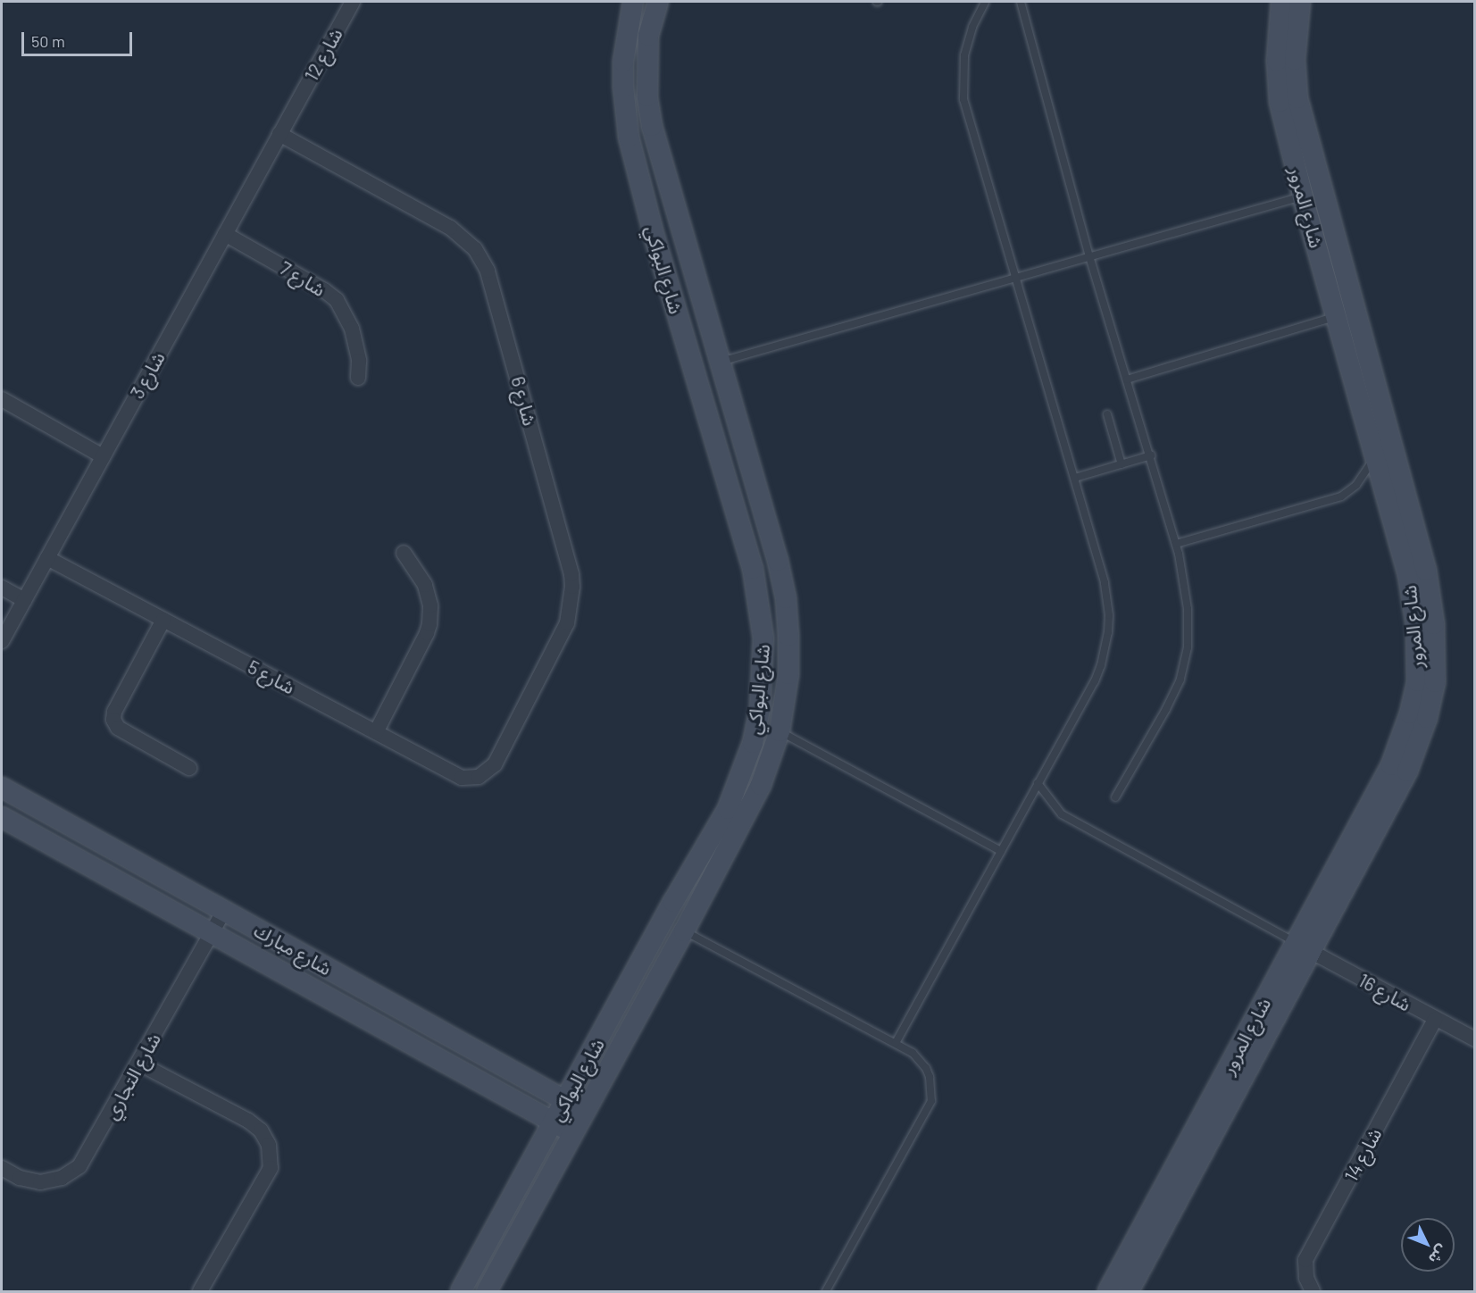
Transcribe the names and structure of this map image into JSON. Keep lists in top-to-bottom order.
{
  "streets": {
    "street": [
      "شارع 12",
      "شارع المرور",
      "شارع البواكي",
      "شارع 7",
      "شارع 3",
      "شارع 6",
      "شارع 5",
      "شارع مبارك",
      "شارع 16",
      "شارع التجاري",
      "شارع 14"
    ]
  },
  "crossings": [
    ["شارع 12", "شارع 3"],
    ["شارع المرور", "شارع 16"],
    ["شارع البواكي", "شارع مبارك"],
    ["شارع 7", "شارع 3"],
    ["شارع 3", "شارع 6"],
    ["شارع 3", "شارع 5"],
    ["شارع 6", "شارع 5"],
    ["شارع مبارك", "شارع التجاري"],
    ["شارع 16", "شارع 14"]
  ],
  "scale_bar": "50 m",
  "north": "bottom right"
}
